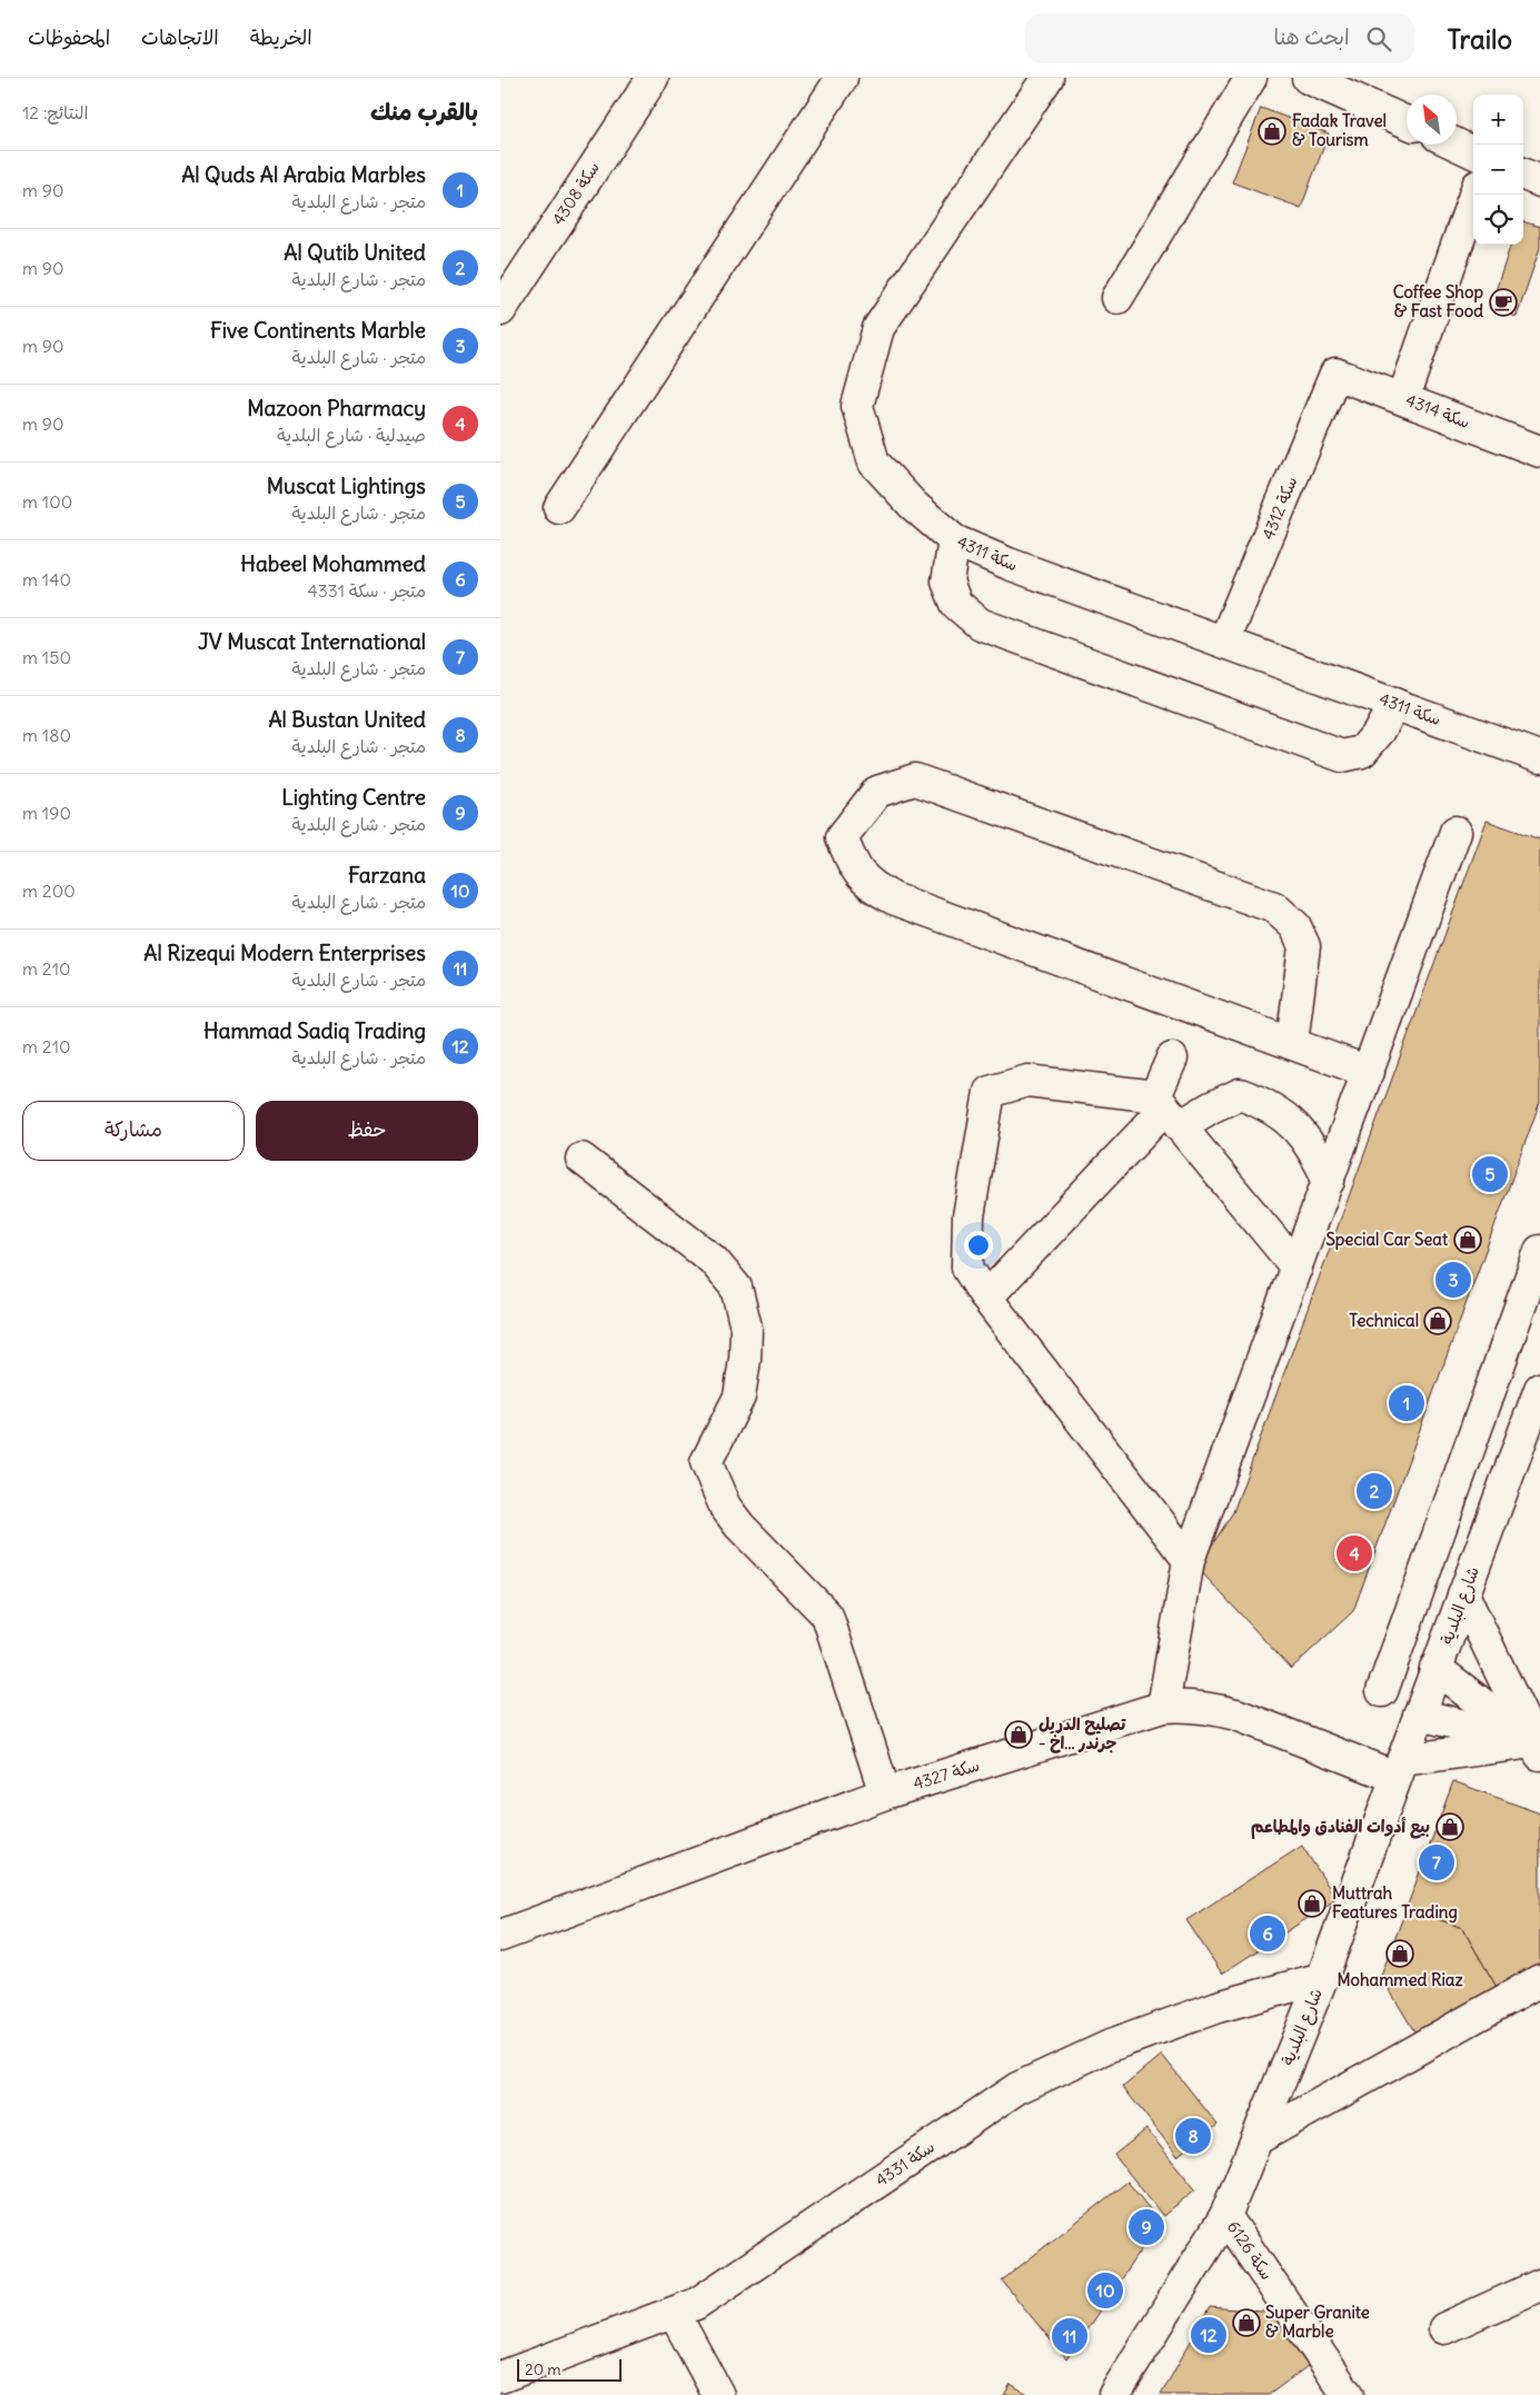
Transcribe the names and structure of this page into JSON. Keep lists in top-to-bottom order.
{
  "streets": {
    "street": [
      "سكة 4308",
      "سكة 4314",
      "سكة 4312",
      "سكة 4311",
      "شارع البلدية",
      "سكة 4327",
      "سكة 4331",
      "سكة 6126"
    ]
  },
  "crossings": [
    ["سكة 4314", "سكة 4312"],
    ["سكة 4312", "سكة 4311"],
    ["شارع البلدية", "سكة 4327"],
    ["شارع البلدية", "سكة 4331"],
    ["شارع البلدية", "سكة 6126"]
  ],
  "places": {
    "shop": [
      "Fadak Travel & Tourism",
      "Special Car Seat",
      "Technical",
      "تصليح الدريل - جرندر ...اخ",
      "بيع أدوات الفنادق والمطاعم",
      "Muttrah Features Trading",
      "Mohammed Riaz",
      "Super Granite & Marble"
    ],
    "cafe": ["Coffee Shop & Fast Food"]
  },
  "scale_bar": "20 m",
  "north": "top left",
  "page": {
    "header": "Trailo",
    "search": "ابحث هنا",
    "nav": ["الخريطة", "الاتجاهات", "المحفوظات"],
    "heading": ["بالقرب منك", "النتائج: 12"],
    "map_buttons": ["+", "−"],
    "list": [
      {
        "mark": "1",
        "name": "Al Quds Al Arabia Marbles",
        "note": "متجر · شارع البلدية",
        "value": "90 m"
      },
      {
        "mark": "2",
        "name": "Al Qutib United",
        "note": "متجر · شارع البلدية",
        "value": "90 m"
      },
      {
        "mark": "3",
        "name": "Five Continents Marble",
        "note": "متجر · شارع البلدية",
        "value": "90 m"
      },
      {
        "mark": "4",
        "name": "Mazoon Pharmacy",
        "note": "صيدلية · شارع البلدية",
        "value": "90 m"
      },
      {
        "mark": "5",
        "name": "Muscat Lightings",
        "note": "متجر · شارع البلدية",
        "value": "100 m"
      },
      {
        "mark": "6",
        "name": "Habeel Mohammed",
        "note": "متجر · سكة 4331",
        "value": "140 m"
      },
      {
        "mark": "7",
        "name": "JV Muscat International",
        "note": "متجر · شارع البلدية",
        "value": "150 m"
      },
      {
        "mark": "8",
        "name": "Al Bustan United",
        "note": "متجر · شارع البلدية",
        "value": "180 m"
      },
      {
        "mark": "9",
        "name": "Lighting Centre",
        "note": "متجر · شارع البلدية",
        "value": "190 m"
      },
      {
        "mark": "10",
        "name": "Farzana",
        "note": "متجر · شارع البلدية",
        "value": "200 m"
      },
      {
        "mark": "11",
        "name": "Al Rizequi Modern Enterprises",
        "note": "متجر · شارع البلدية",
        "value": "210 m"
      },
      {
        "mark": "12",
        "name": "Hammad Sadiq Trading",
        "note": "متجر · شارع البلدية",
        "value": "210 m"
      }
    ],
    "buttons": ["حفظ", "مشاركة"],
    "pins": [
      "5",
      "3",
      "1",
      "2",
      "4",
      "7",
      "6",
      "8",
      "9",
      "10",
      "12",
      "11"
    ],
    "scale": "20 m"
  }
}
